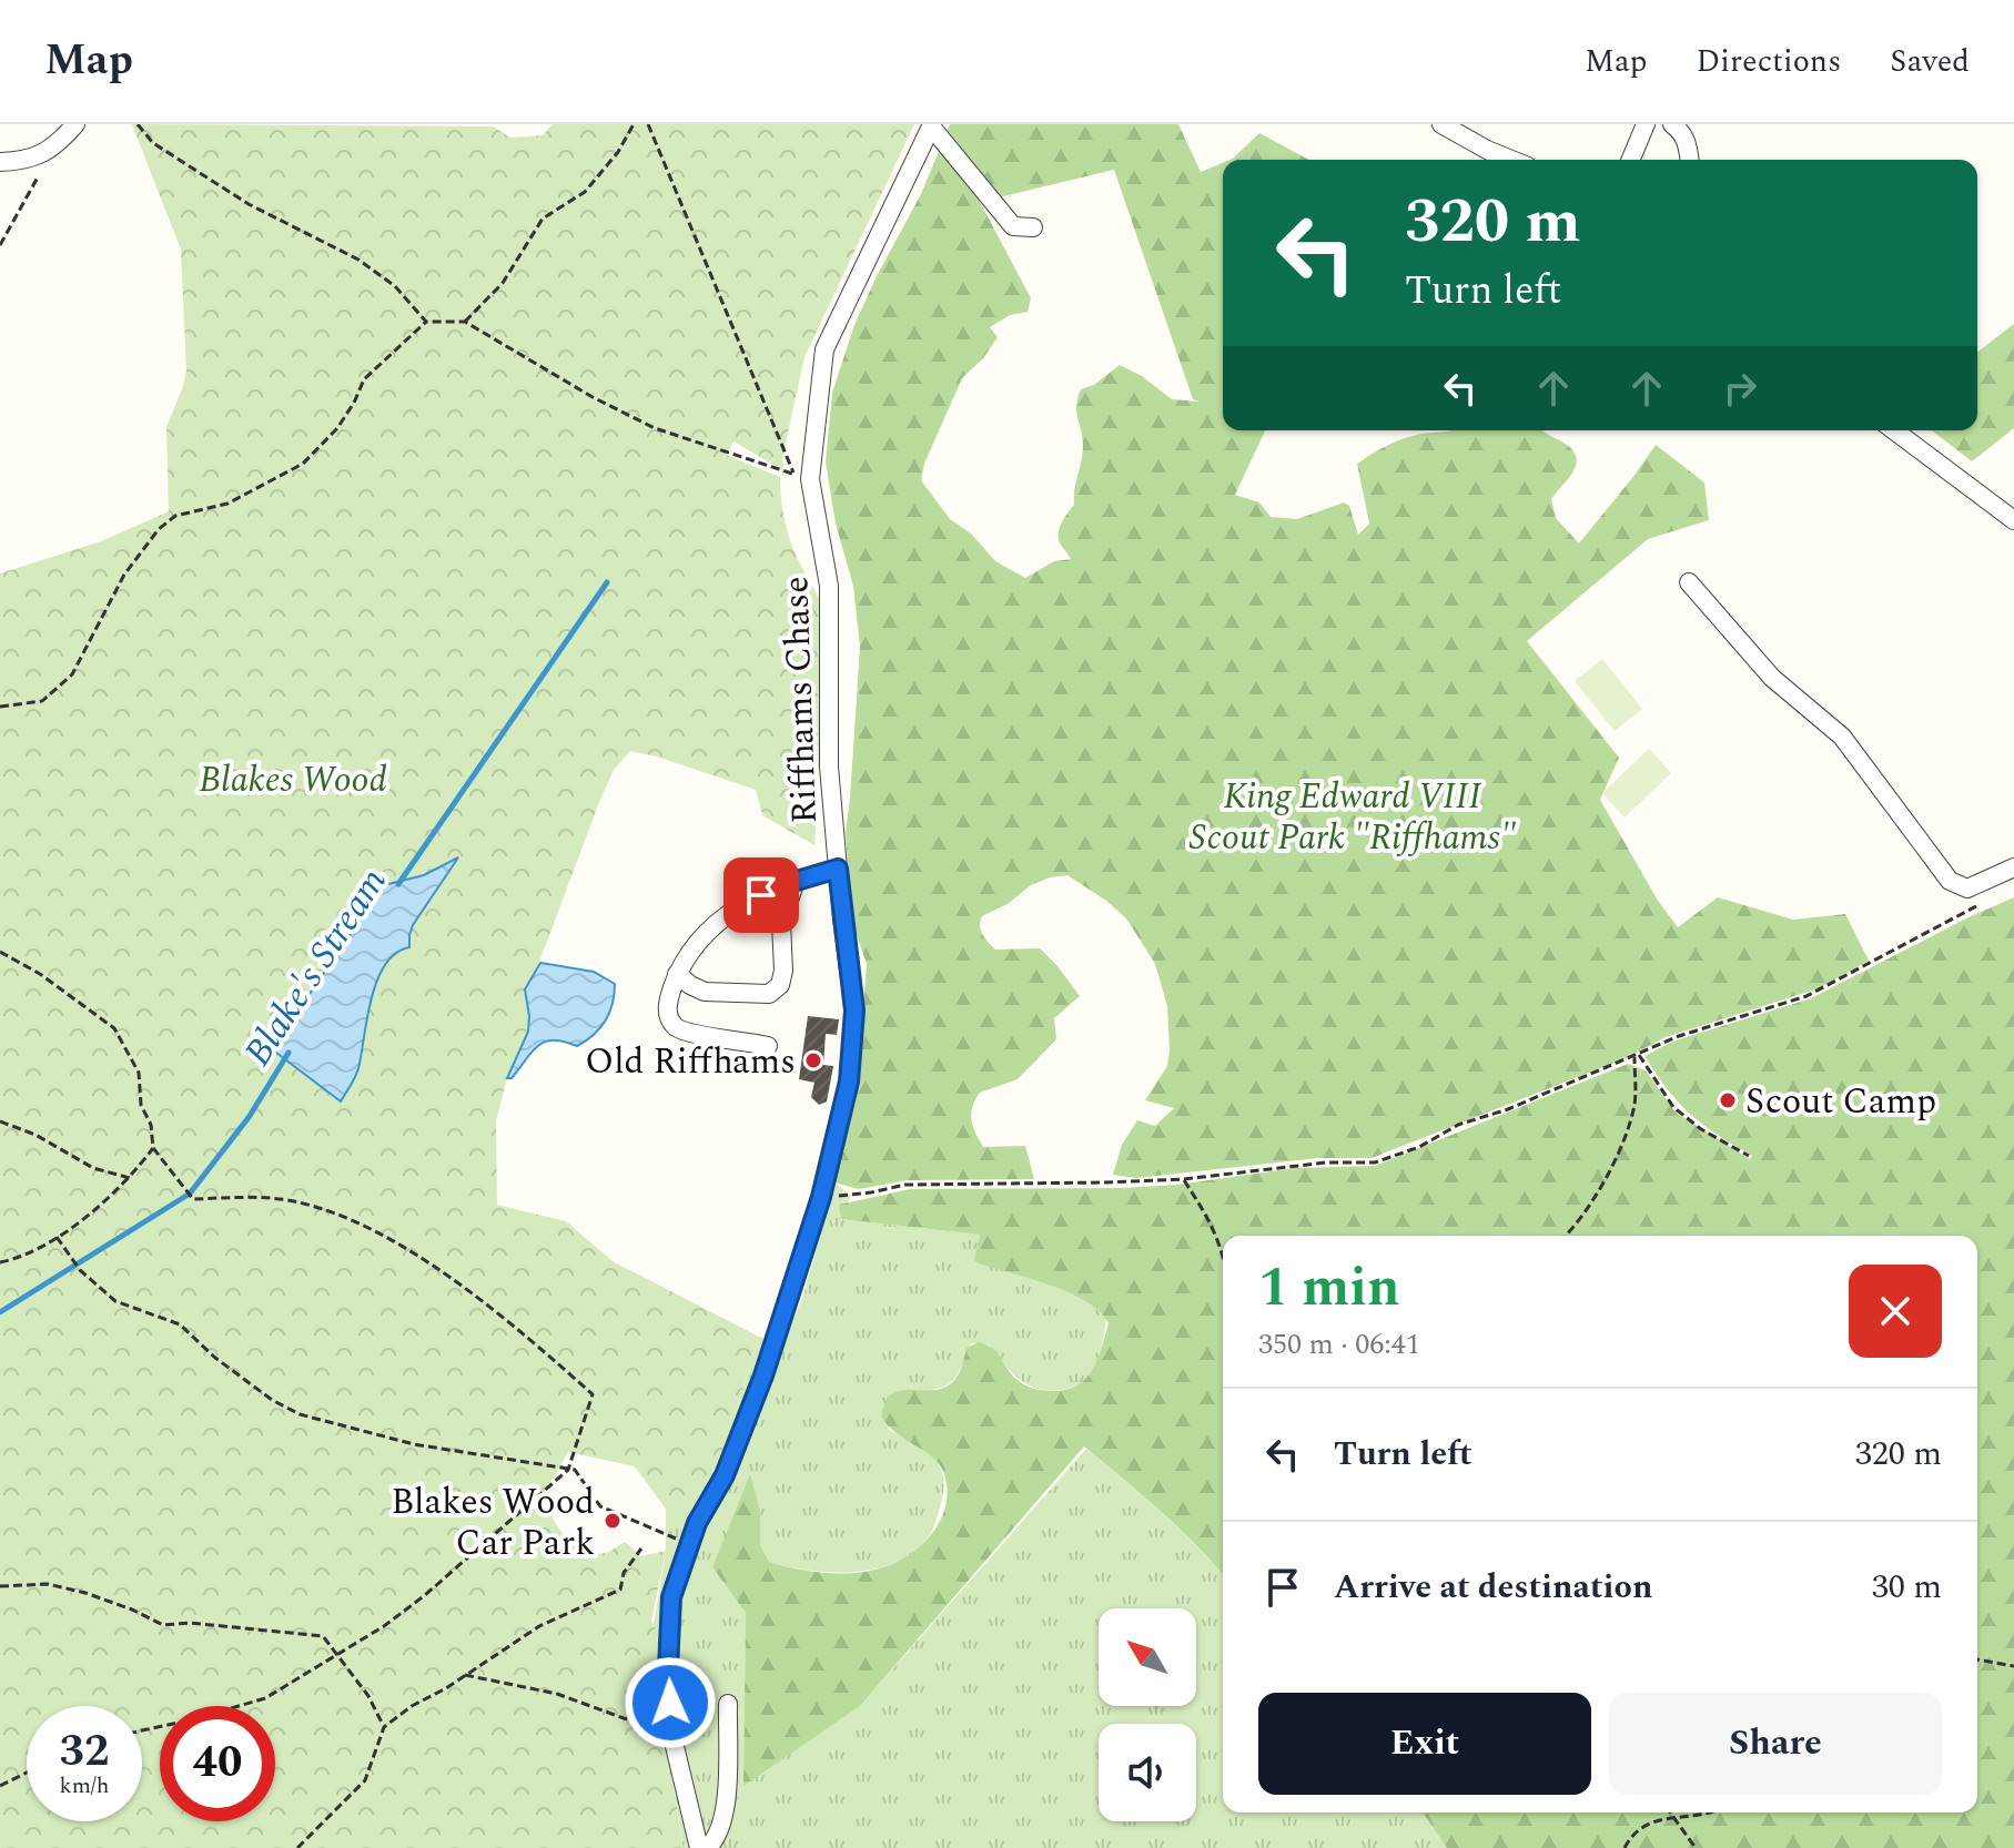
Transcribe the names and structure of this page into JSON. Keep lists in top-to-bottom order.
{
  "streets": {
    "street": ["Riffhams Chase"]
  },
  "water": ["Blake's Stream"],
  "parks": ["Blakes Wood", "King Edward VIII Scout Park \"Riffhams\""],
  "places": ["Old Riffhams", "Scout Camp", "Blakes Wood Car Park"],
  "north": "top left",
  "page": {
    "header": "Map",
    "nav": ["Map", "Directions", "Saved"],
    "turn": ["320 m", "Turn left"],
    "heading": ["1 min", "350 m · 06:41"],
    "list": [
      {
        "name": "Turn left",
        "value": "320 m"
      },
      {
        "name": "Arrive at destination",
        "value": "30 m"
      }
    ],
    "buttons": ["Exit", "Share"],
    "speed": "32 km/h",
    "limit": "40"
  }
}
